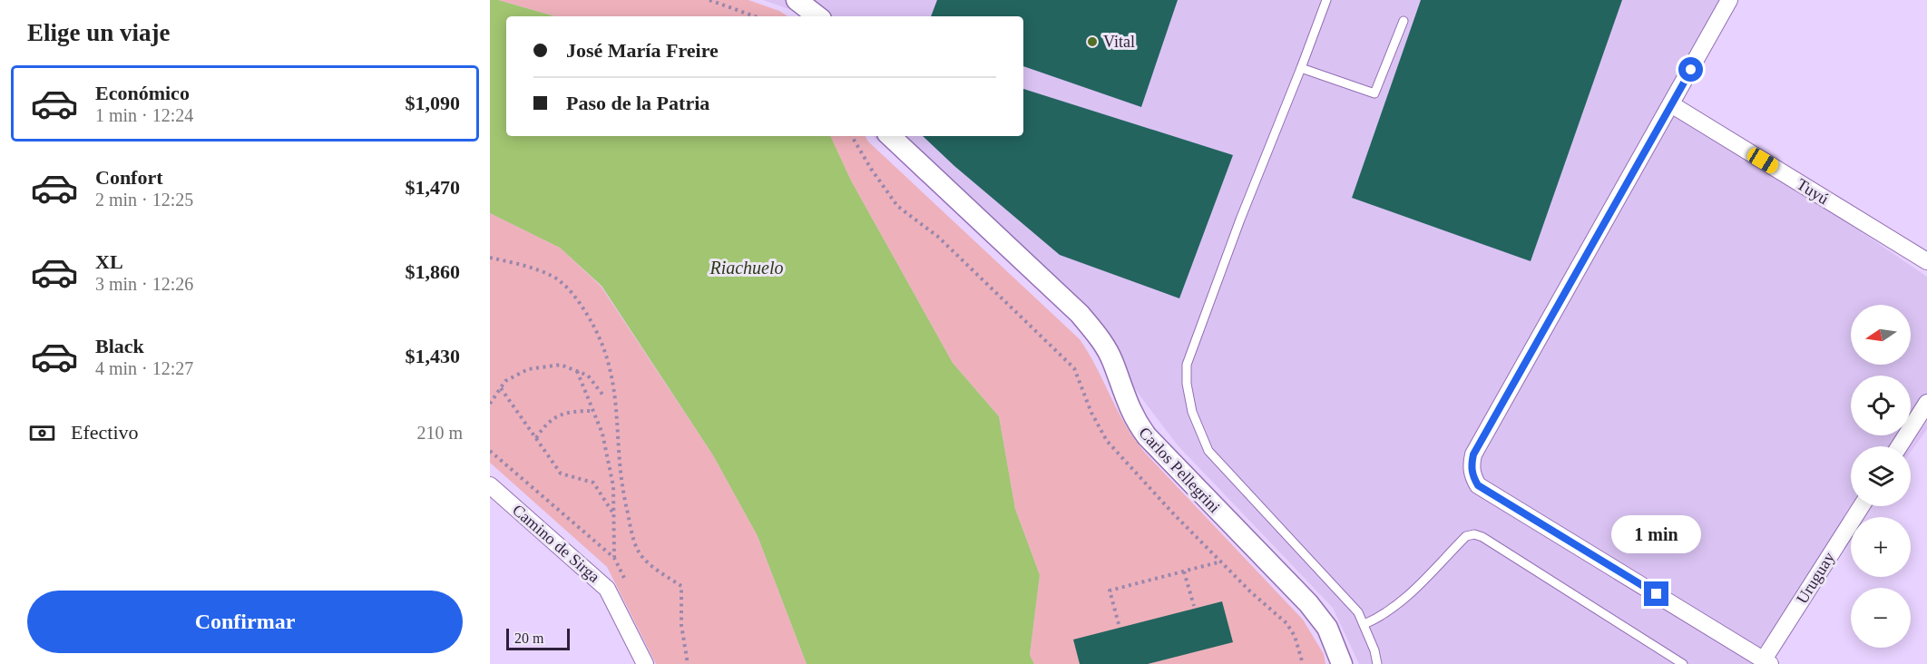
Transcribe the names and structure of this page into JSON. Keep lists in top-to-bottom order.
{
  "streets": {
    "street": [
      "Tuyú",
      "Carlos Pellegrini",
      "Camino de Sirga",
      "Uruguay"
    ]
  },
  "water": ["Riachuelo"],
  "places": ["Vital"],
  "scale_bar": "20 m",
  "north": "left",
  "page": {
    "heading": "Elige un viaje",
    "banner": ["José María Freire", "Paso de la Patria"],
    "list": [
      {
        "name": "Económico",
        "note": "1 min · 12:24",
        "value": "$1,090"
      },
      {
        "name": "Confort",
        "note": "2 min · 12:25",
        "value": "$1,470"
      },
      {
        "name": "XL",
        "note": "3 min · 12:26",
        "value": "$1,860"
      },
      {
        "name": "Black",
        "note": "4 min · 12:27",
        "value": "$1,430"
      }
    ],
    "map_buttons": ["+", "−"],
    "pay": ["Efectivo", "210 m"],
    "bubble": "1 min",
    "buttons": "Confirmar",
    "scale": "20 m"
  }
}
